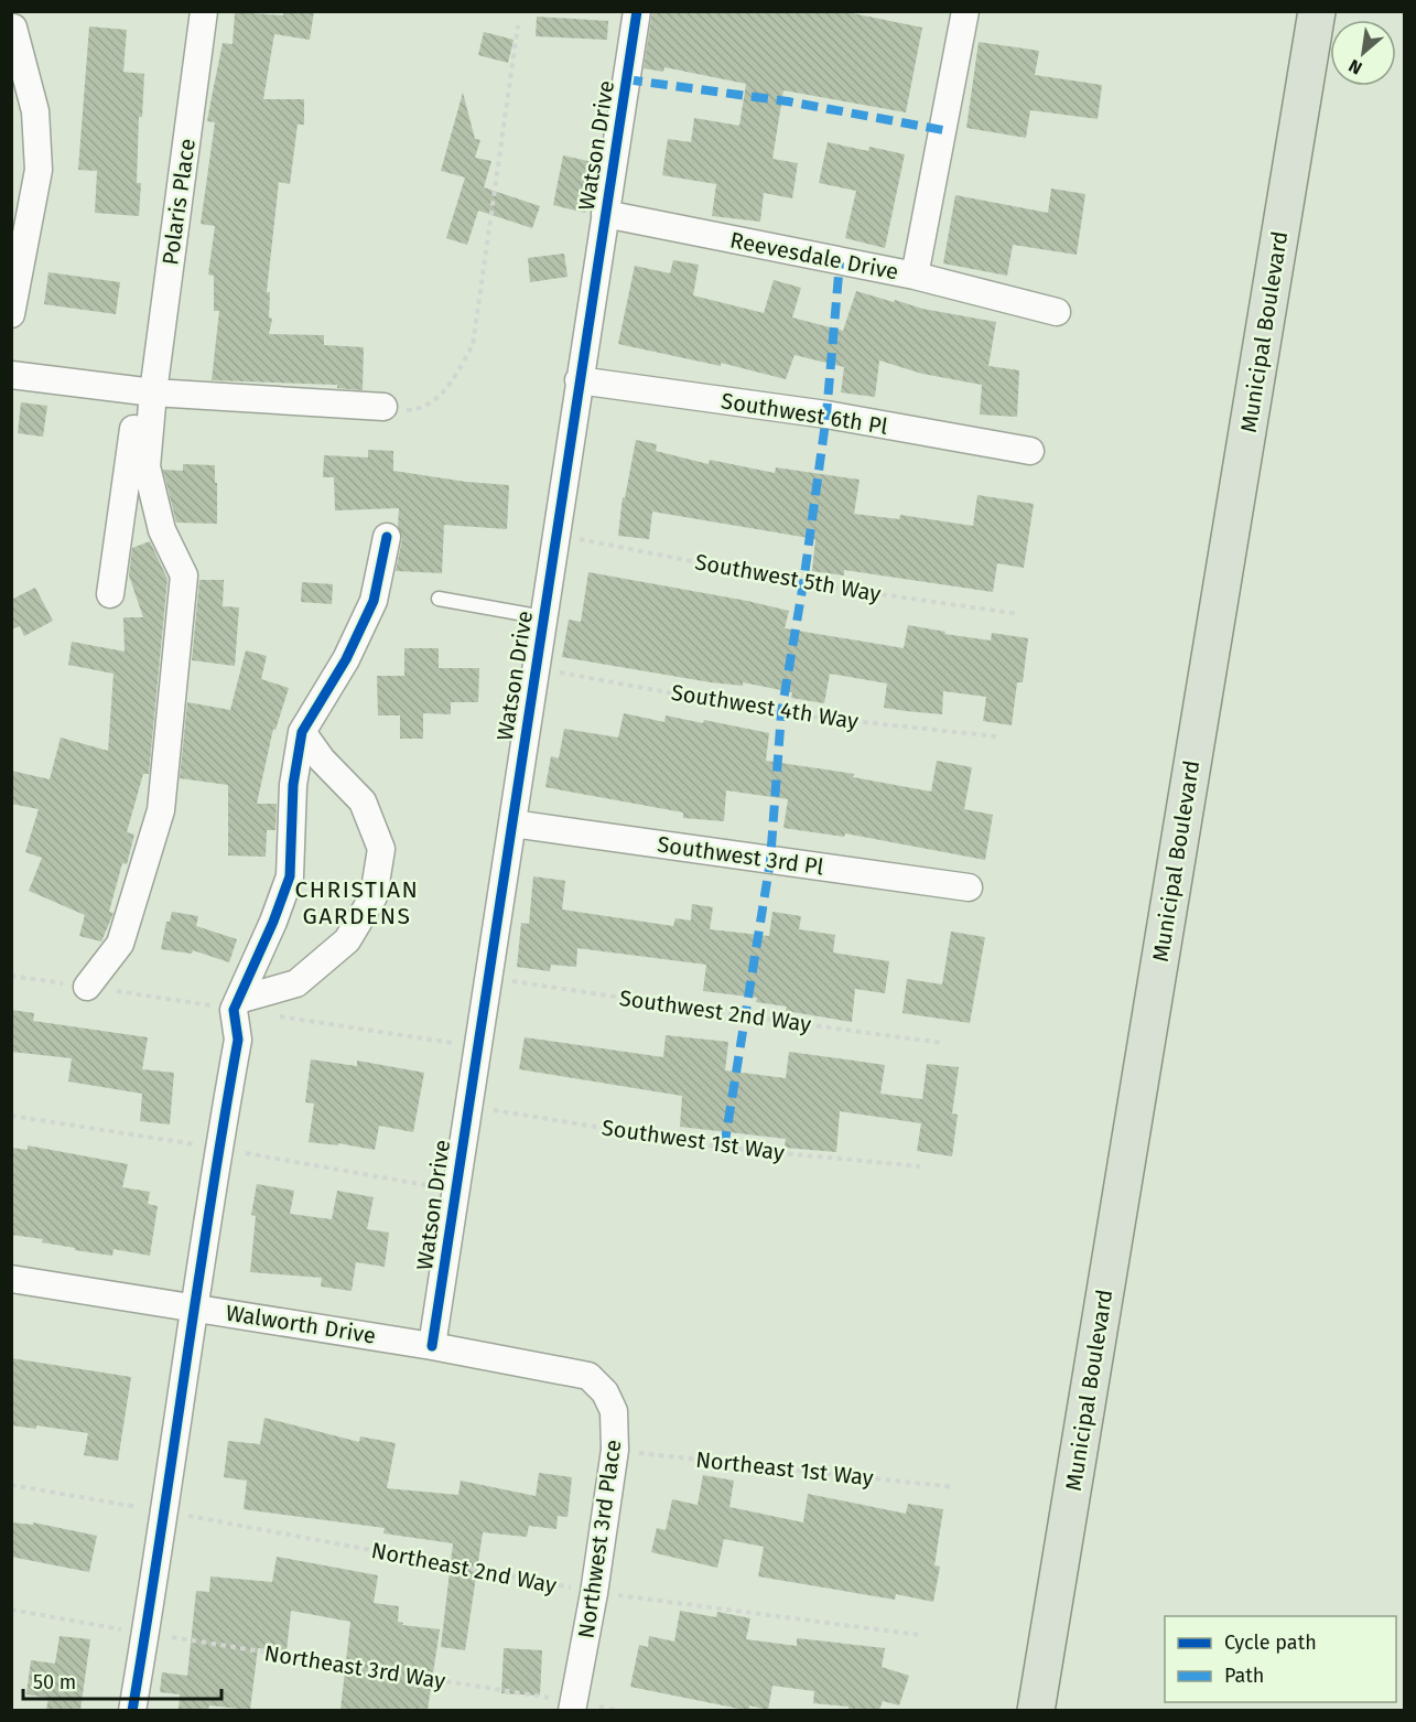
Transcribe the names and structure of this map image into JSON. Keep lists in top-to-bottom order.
{
  "streets": {
    "main road": ["Municipal Boulevard"],
    "street": [
      "Watson Drive",
      "Polaris Place",
      "Reevesdale Drive",
      "Southwest 6th Pl",
      "Southwest 3rd Pl",
      "Walworth Drive",
      "Northwest 3rd Place"
    ],
    "path": [
      "Southwest 5th Way",
      "Southwest 4th Way",
      "Southwest 2nd Way",
      "Southwest 1st Way",
      "Northeast 1st Way",
      "Northeast 2nd Way",
      "Northeast 3rd Way"
    ]
  },
  "crossings": [
    ["Watson Drive", "Reevesdale Drive"],
    ["Watson Drive", "Southwest 6th Pl"],
    ["Watson Drive", "Southwest 5th Way"],
    ["Watson Drive", "Southwest 4th Way"],
    ["Watson Drive", "Southwest 3rd Pl"],
    ["Watson Drive", "Southwest 2nd Way"],
    ["Watson Drive", "Southwest 1st Way"],
    ["Watson Drive", "Walworth Drive"],
    ["Walworth Drive", "Northwest 3rd Place"],
    ["Northeast 1st Way", "Northwest 3rd Place"],
    ["Northwest 3rd Place", "Northeast 2nd Way"],
    ["Northwest 3rd Place", "Northeast 3rd Way"]
  ],
  "districts": ["CHRISTIAN GARDENS"],
  "legend": ["Cycle path", "Path"],
  "scale_bar": "50 m",
  "north": "bottom left"
}
